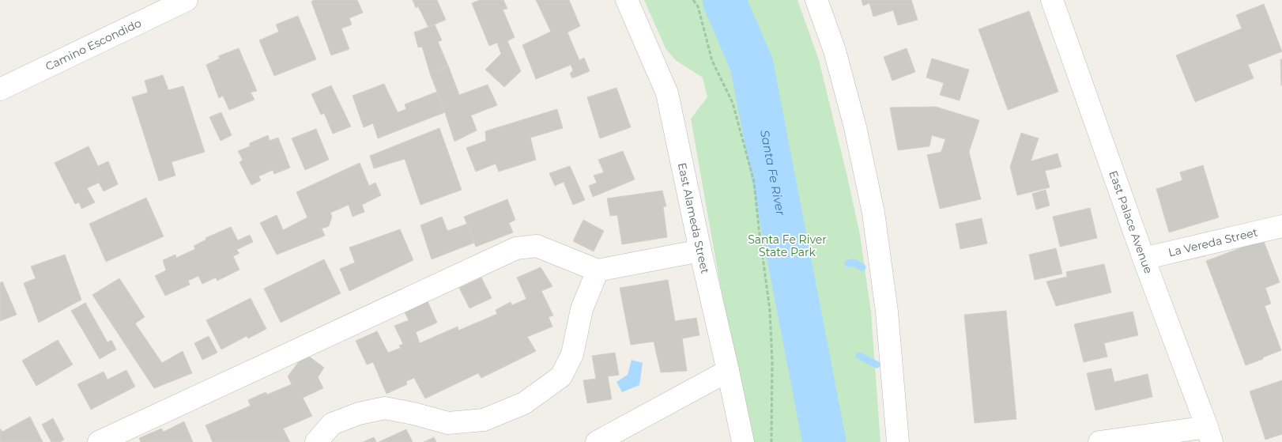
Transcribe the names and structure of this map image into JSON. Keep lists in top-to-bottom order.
{
  "streets": {
    "street": [
      "Camino Escondido",
      "East Alameda Street",
      "East Palace Avenue",
      "La Vereda Street"
    ]
  },
  "crossings": [
    ["East Palace Avenue", "La Vereda Street"]
  ],
  "water": ["Santa Fe River"],
  "parks": ["Santa Fe River State Park"]
}
